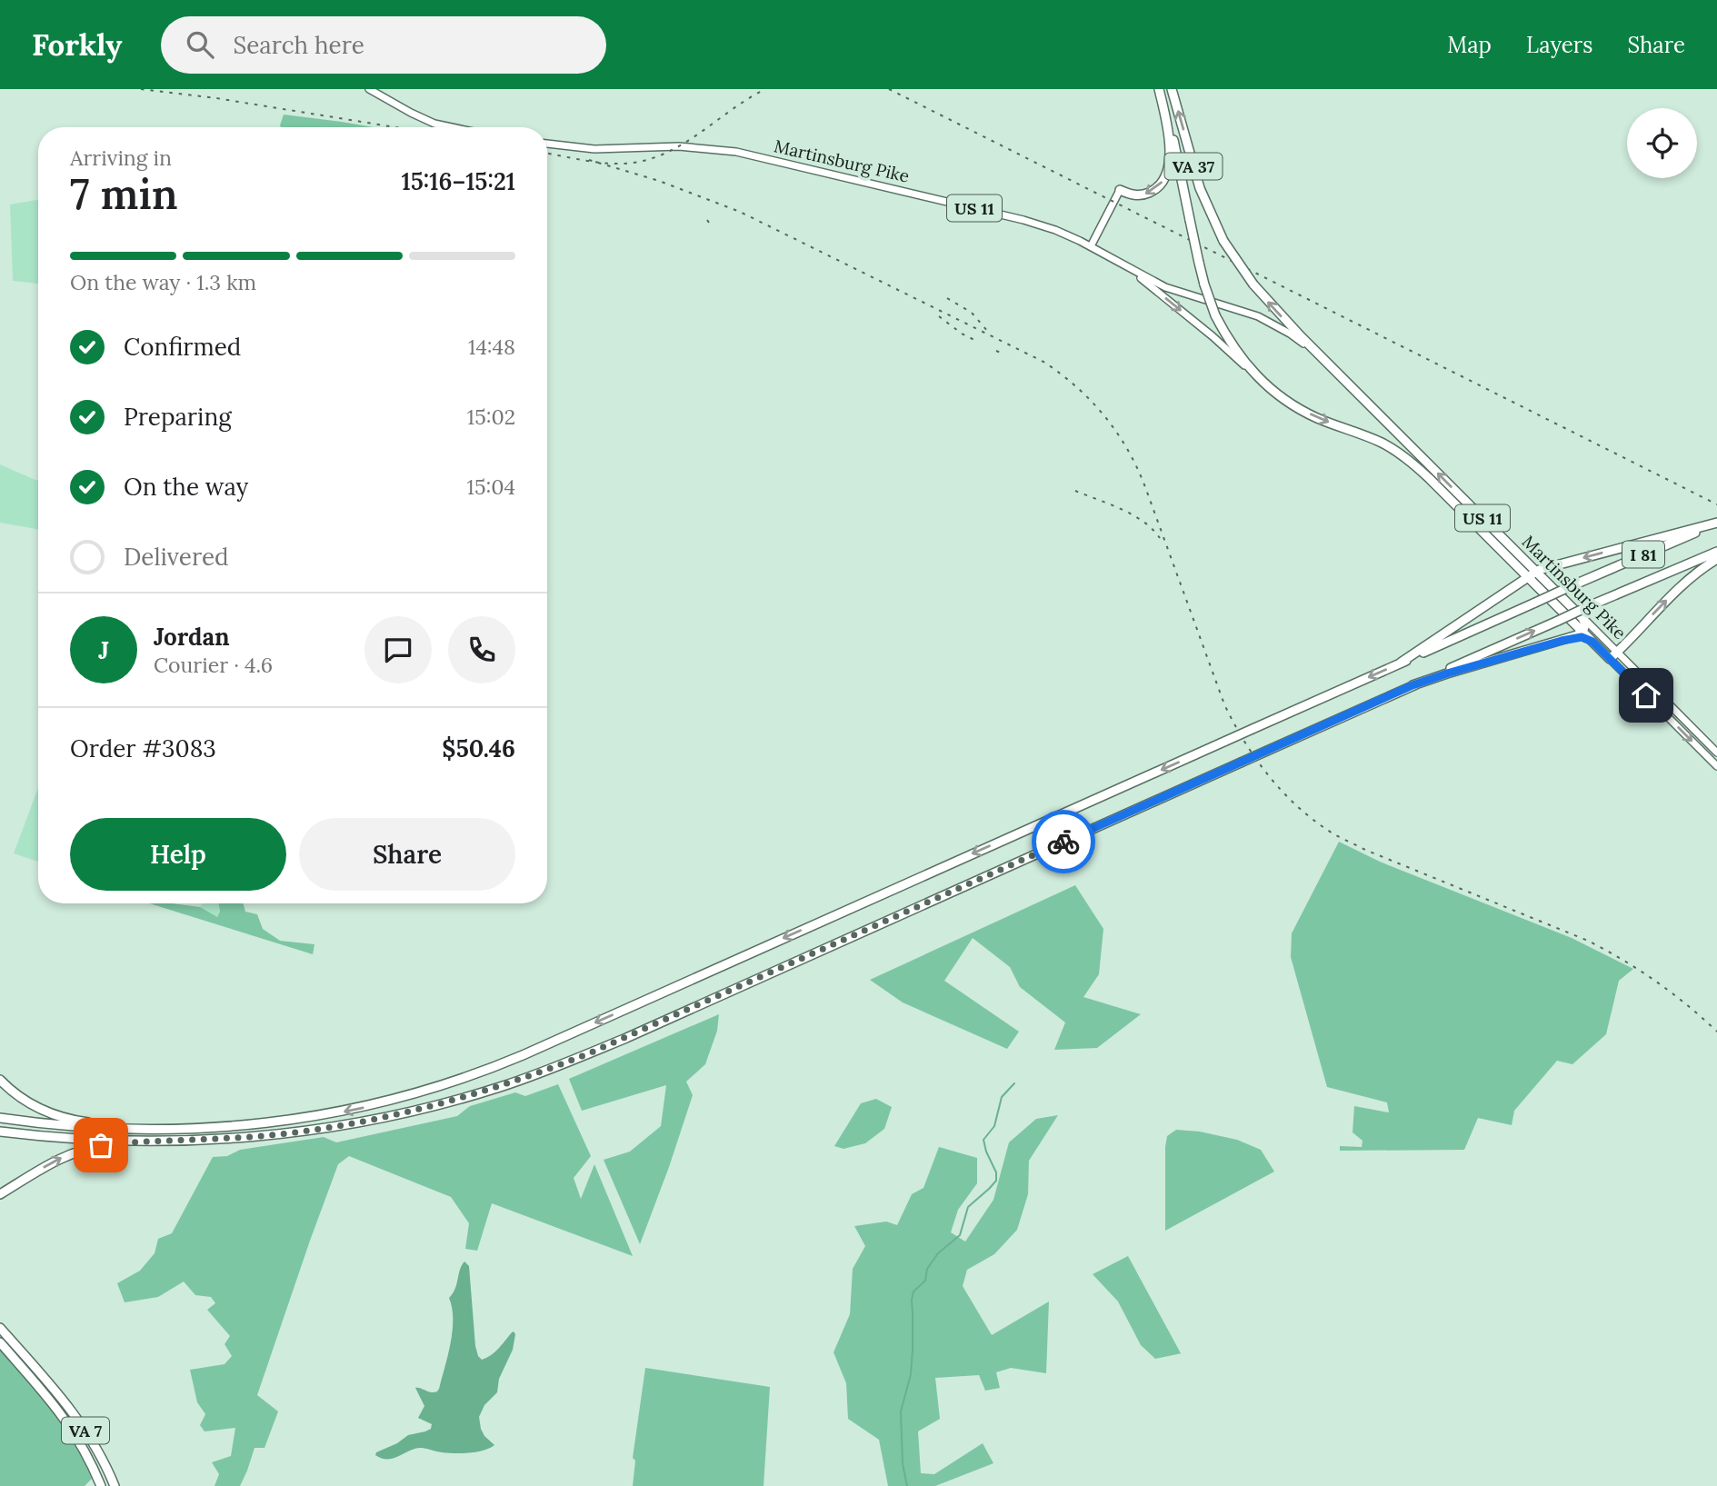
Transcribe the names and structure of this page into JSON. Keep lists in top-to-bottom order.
{
  "streets": {
    "highway": [
      "Martinsburg Pike",
      "VA 37",
      "US 11",
      "I 81",
      "VA 7"
    ]
  },
  "crossings": [
    ["Martinsburg Pike", "VA 37"],
    ["Martinsburg Pike", "US 11"],
    ["VA 37", "US 11"]
  ],
  "page": {
    "header": "Forkly",
    "search": "Search here",
    "nav": ["Map", "Layers", "Share"],
    "heading": ["7 min", "Arriving in", "15:16–15:21"],
    "panel": [
      "Jordan",
      "Courier · 4.6",
      "Order #3083",
      "$50.46"
    ],
    "bar": "On the way · 1.3 km",
    "list": [
      ["Confirmed", "14:48"],
      ["Preparing", "15:02"],
      ["On the way", "15:04"],
      "Delivered"
    ],
    "round": "J",
    "buttons": ["Help", "Share"]
  }
}
